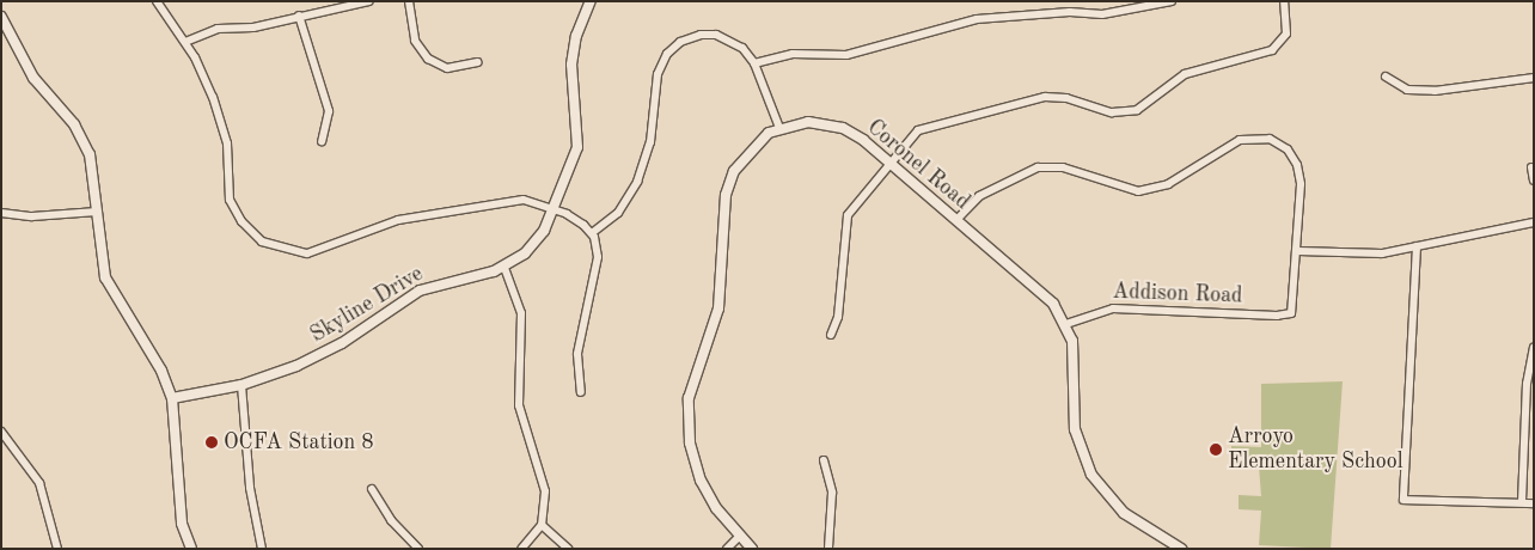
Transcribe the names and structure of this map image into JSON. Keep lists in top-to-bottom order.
{
  "streets": {
    "street": ["Coronel Road", "Addison Road", "Skyline Drive"]
  },
  "crossings": [
    ["Coronel Road", "Addison Road"]
  ],
  "places": ["OCFA Station 8", "Arroyo Elementary School"]
}
